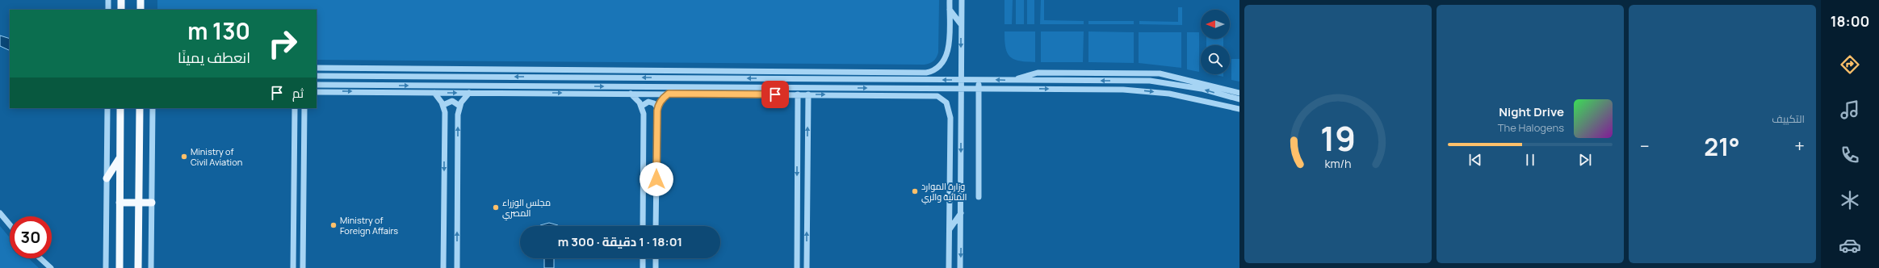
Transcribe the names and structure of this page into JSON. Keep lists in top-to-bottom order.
{
  "places": [
    "Ministry of Civil Aviation",
    "وزارة الموارد المائية والري",
    "مجلس الوزراء المصري",
    "Ministry of Foreign Affairs"
  ],
  "north": "left",
  "page": {
    "tabs": "18:00",
    "tile": "التكييف",
    "turn": ["130 m", "انعطف يمينًا"],
    "then": "ثم",
    "song": ["Night Drive", "The Halogens"],
    "heat": ["−", "21°", "+"],
    "limit": "30",
    "trip": "18:01 · 1 دقيقة · 300 m",
    "gauge": ["19", "km/h"]
  }
}
